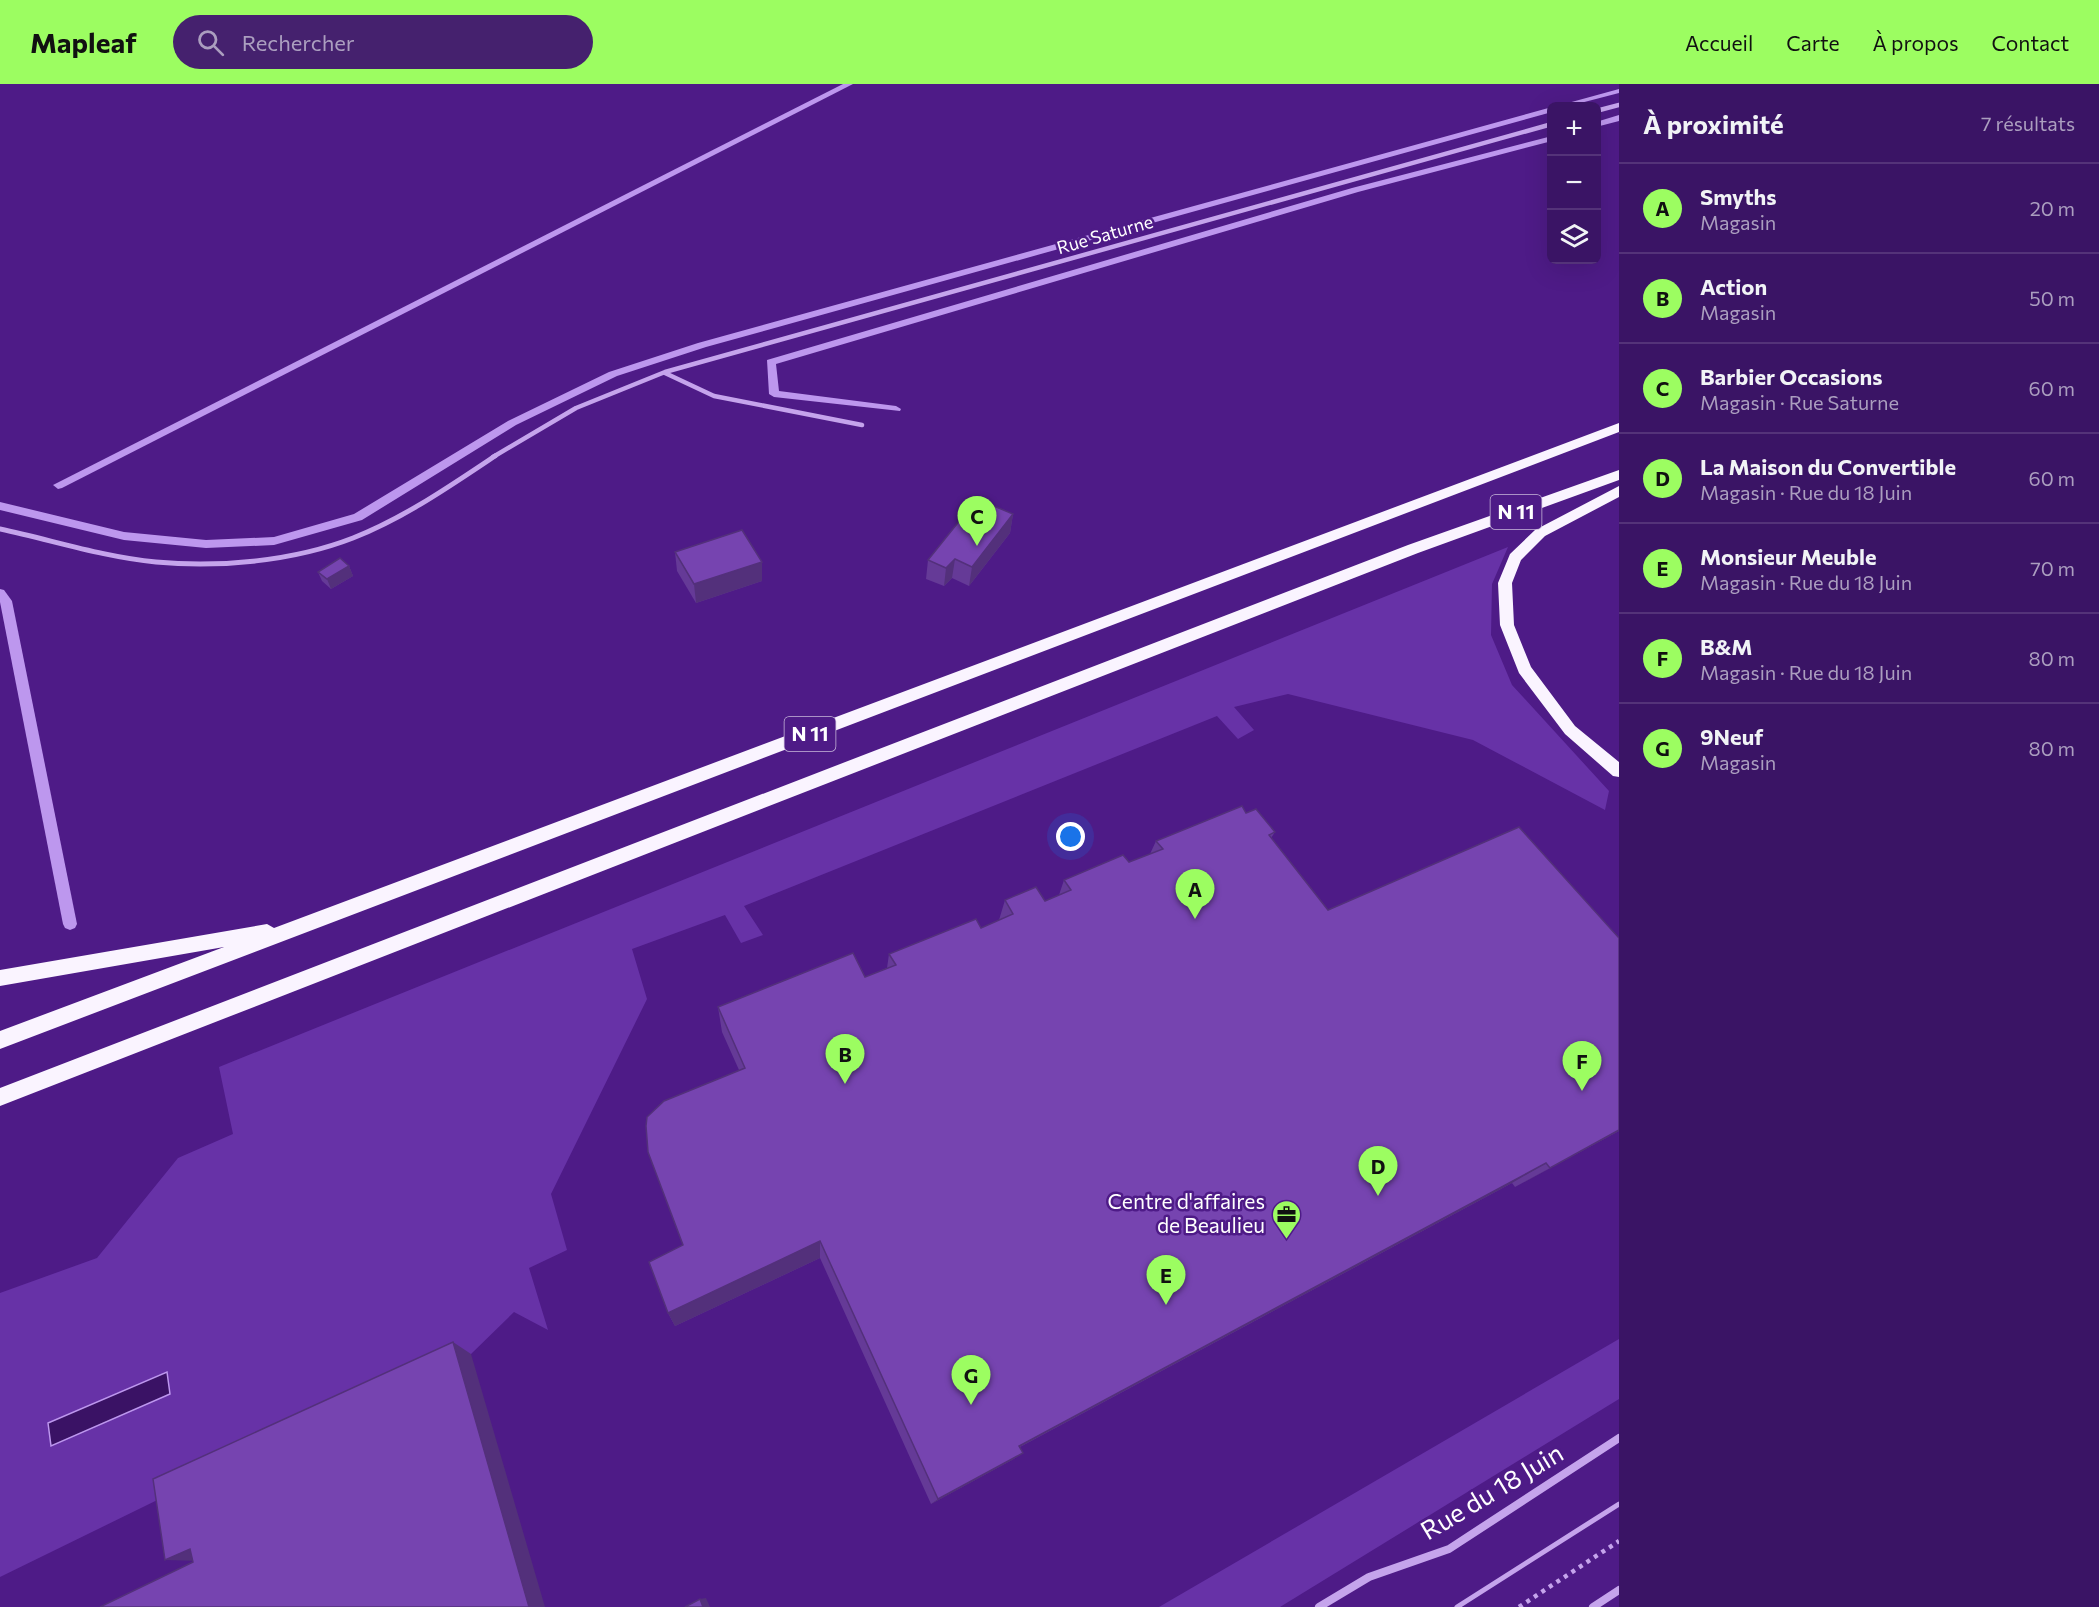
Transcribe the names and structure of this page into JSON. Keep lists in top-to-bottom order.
{
  "streets": {
    "highway": ["N 11"],
    "street": ["Rue Saturne", "Rue du 18 Juin"]
  },
  "places": {
    "office": ["Centre d'affaires de Beaulieu"]
  },
  "page": {
    "header": "Mapleaf",
    "search": "Rechercher",
    "nav": [
      "Accueil",
      "Carte",
      "À propos",
      "Contact"
    ],
    "heading": ["À proximité", "7 résultats"],
    "map_buttons": ["+", "−"],
    "list": [
      {
        "mark": "A",
        "name": "Smyths",
        "note": "Magasin",
        "value": "20 m"
      },
      {
        "mark": "B",
        "name": "Action",
        "note": "Magasin",
        "value": "50 m"
      },
      {
        "mark": "C",
        "name": "Barbier Occasions",
        "note": "Magasin · Rue Saturne",
        "value": "60 m"
      },
      {
        "mark": "D",
        "name": "La Maison du Convertible",
        "note": "Magasin · Rue du 18 Juin",
        "value": "60 m"
      },
      {
        "mark": "E",
        "name": "Monsieur Meuble",
        "note": "Magasin · Rue du 18 Juin",
        "value": "70 m"
      },
      {
        "mark": "F",
        "name": "B&M",
        "note": "Magasin · Rue du 18 Juin",
        "value": "80 m"
      },
      {
        "mark": "G",
        "name": "9Neuf",
        "note": "Magasin",
        "value": "80 m"
      }
    ],
    "pins": [
      "C",
      "A",
      "B",
      "F",
      "D",
      "E",
      "G"
    ]
  }
}
